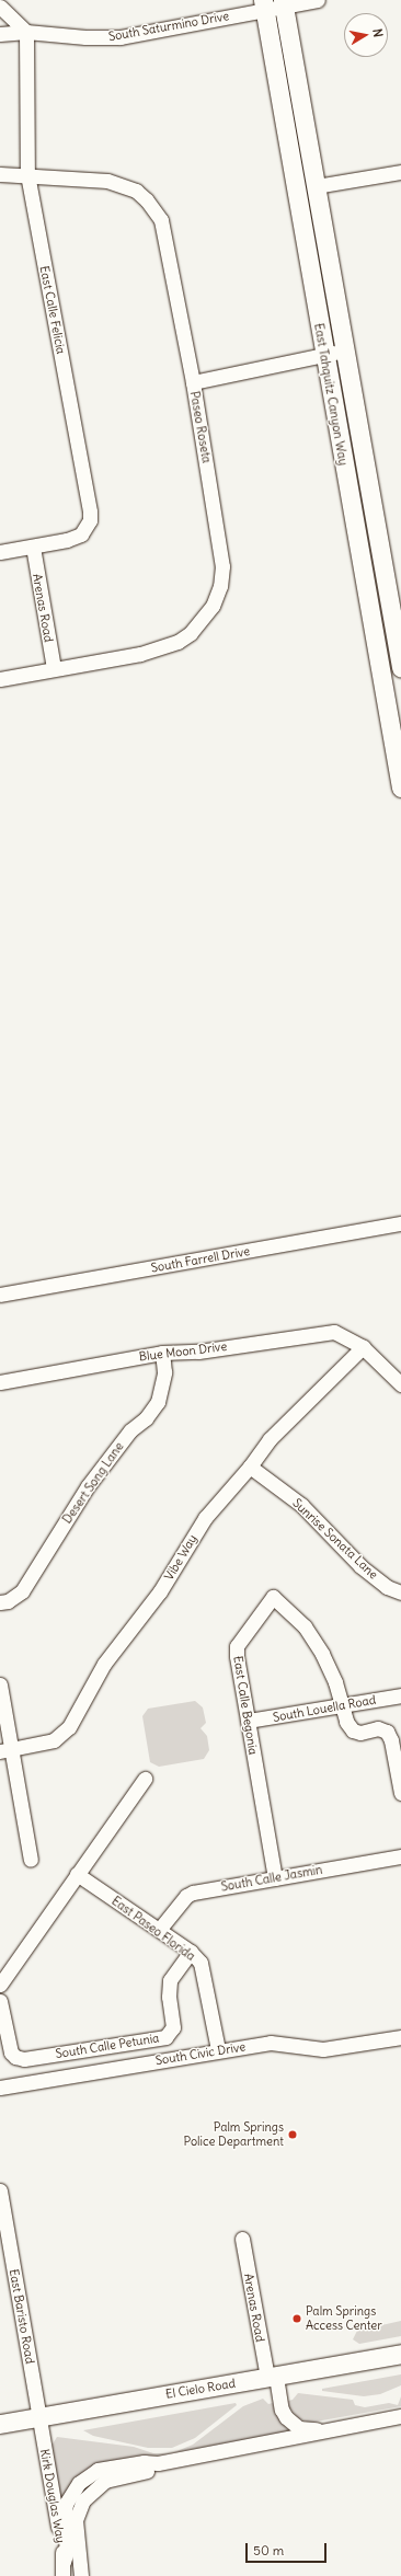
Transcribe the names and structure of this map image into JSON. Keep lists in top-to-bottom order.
{
  "streets": {
    "main road": ["East Tahquitz Canyon Way", "El Cielo Road"],
    "street": [
      "South Saturmino Drive",
      "East Calle Felicia",
      "Paseo Roseta",
      "Arenas Road",
      "South Farrell Drive",
      "Blue Moon Drive",
      "Desert Song Lane",
      "Sunrise Sonata Lane",
      "Vibe Way",
      "East Calle Begonia",
      "South Louella Road",
      "South Calle Jasmin",
      "East Paseo Florida",
      "South Calle Petunia",
      "South Civic Drive",
      "East Baristo Road",
      "Kirk Douglas Way"
    ]
  },
  "crossings": [
    ["South Saturmino Drive", "East Calle Felicia"],
    ["South Saturmino Drive", "East Tahquitz Canyon Way"],
    ["East Calle Felicia", "Paseo Roseta"],
    ["East Calle Felicia", "Arenas Road"],
    ["Paseo Roseta", "Arenas Road"],
    ["Arenas Road", "El Cielo Road"],
    ["Blue Moon Drive", "Desert Song Lane"],
    ["Blue Moon Drive", "Vibe Way"],
    ["Sunrise Sonata Lane", "Vibe Way"],
    ["East Calle Begonia", "South Louella Road"],
    ["East Calle Begonia", "South Calle Jasmin"],
    ["South Calle Jasmin", "East Paseo Florida"],
    ["East Paseo Florida", "South Calle Petunia"],
    ["East Paseo Florida", "South Civic Drive"],
    ["East Baristo Road", "El Cielo Road"],
    ["East Baristo Road", "Kirk Douglas Way"],
    ["El Cielo Road", "Kirk Douglas Way"]
  ],
  "places": ["Palm Springs Police Department", "Palm Springs Access Center"],
  "scale_bar": "50 m",
  "north": "right"
}
